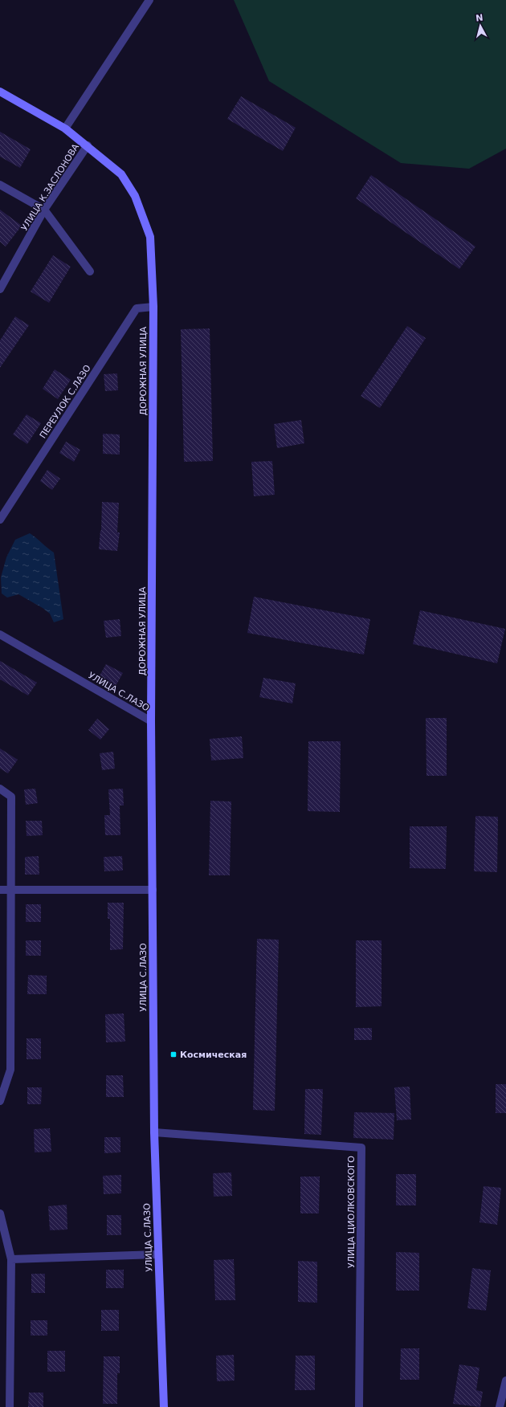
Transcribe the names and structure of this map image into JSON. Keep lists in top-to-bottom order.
{
  "streets": {
    "street": [
      "УЛИЦА К.ЗАСЛОНОВА",
      "ДОРОЖНАЯ УЛИЦА",
      "ПЕРЕУЛОК С.ЛАЗО",
      "УЛИЦА С.ЛАЗО",
      "УЛИЦА ЦИОЛКОВСКОГО"
    ]
  },
  "crossings": [
    ["УЛИЦА К.ЗАСЛОНОВА", "ДОРОЖНАЯ УЛИЦА"],
    ["ДОРОЖНАЯ УЛИЦА", "ПЕРЕУЛОК С.ЛАЗО"],
    ["ДОРОЖНАЯ УЛИЦА", "УЛИЦА С.ЛАЗО"],
    ["УЛИЦА С.ЛАЗО", "УЛИЦА ЦИОЛКОВСКОГО"]
  ],
  "places": {
    "transit": ["Космическая"]
  },
  "north": "top"
}
